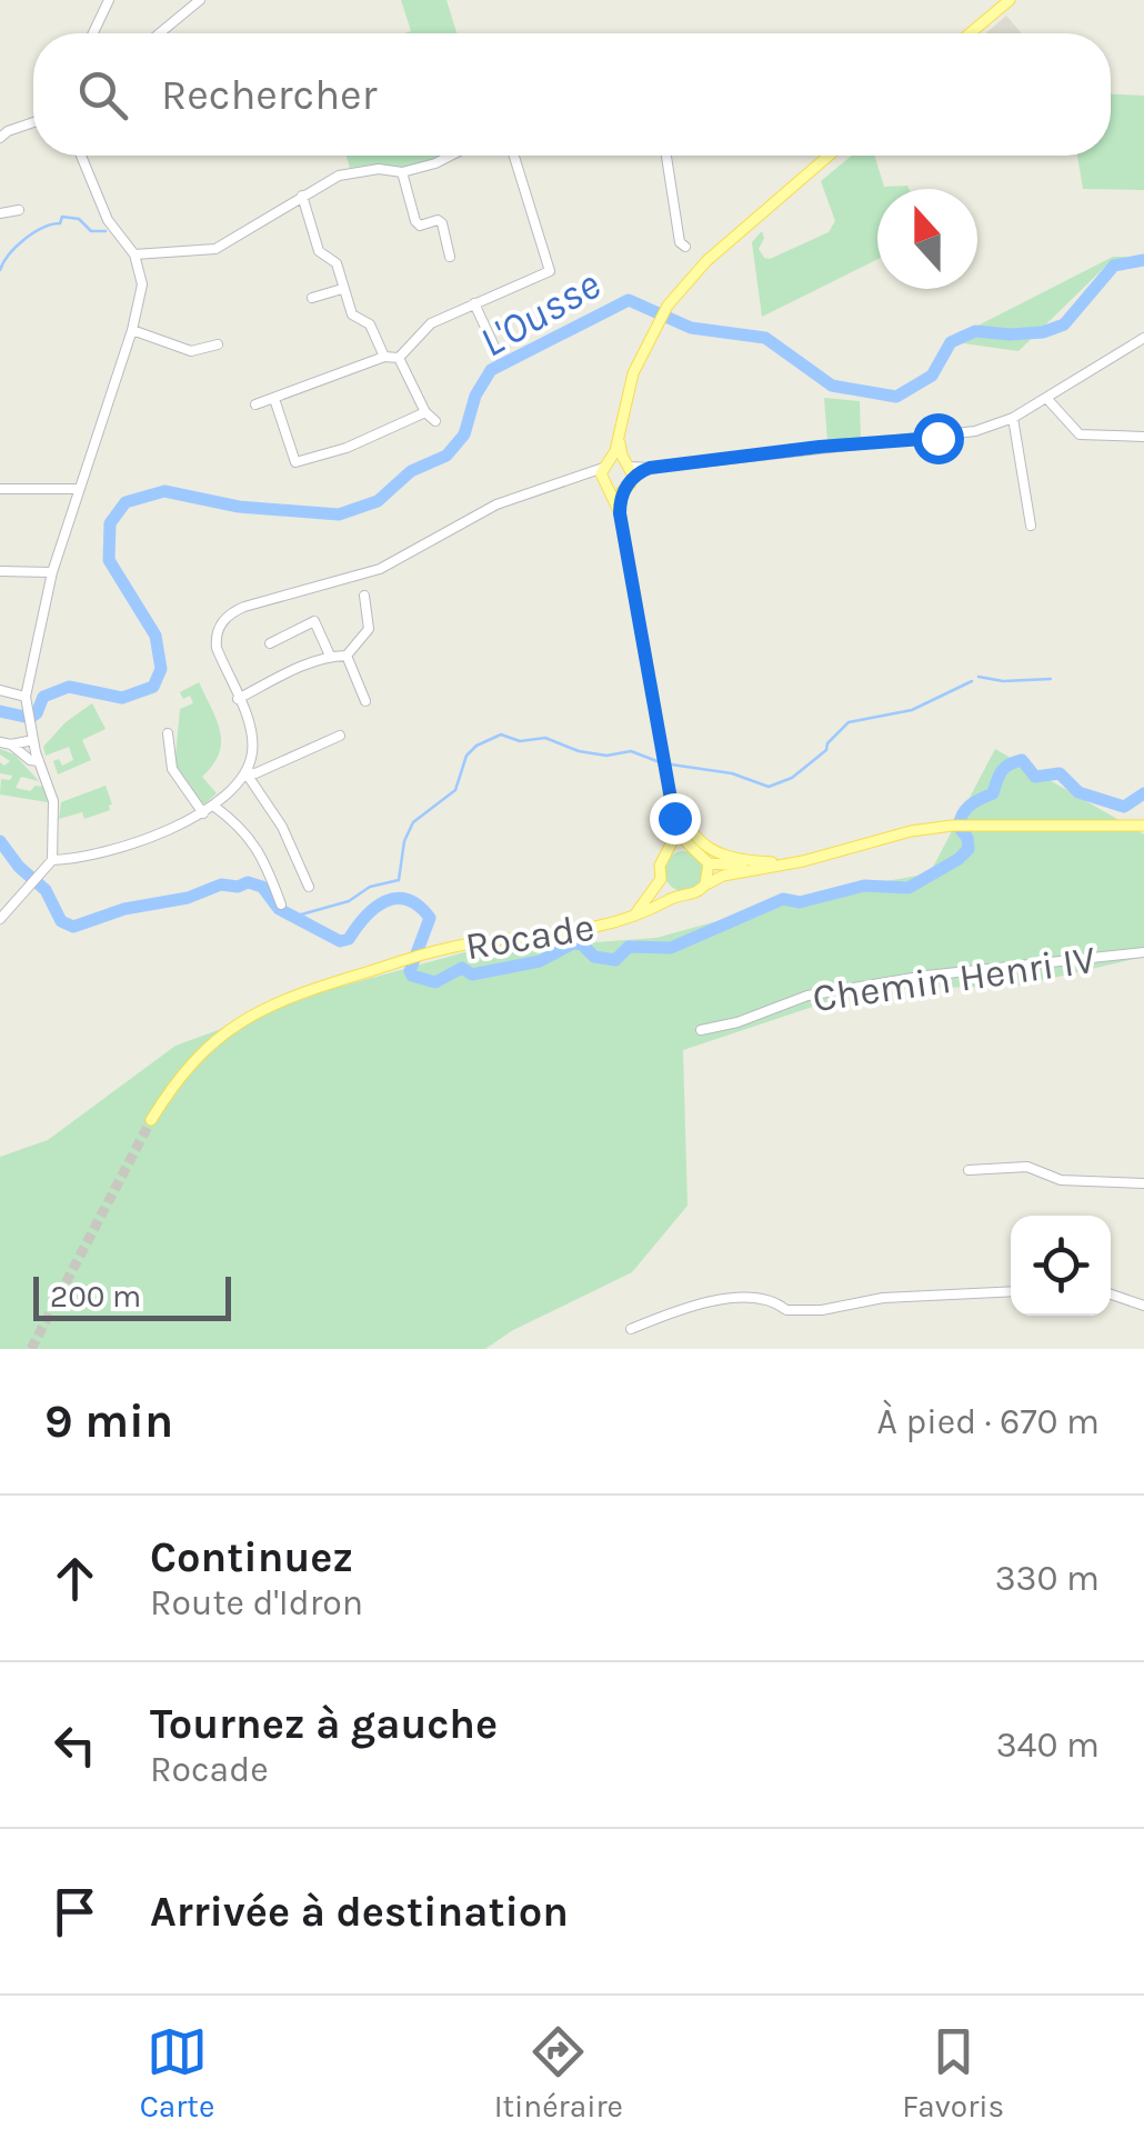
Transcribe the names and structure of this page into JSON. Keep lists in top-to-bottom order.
{
  "streets": {
    "main road": ["Rocade"],
    "street": ["Chemin Henri IV"]
  },
  "water": ["L'Ousse"],
  "scale_bar": "200 m",
  "north": "top",
  "page": {
    "search": "Rechercher",
    "scale": "200 m",
    "heading": ["9 min", "À pied · 670 m"],
    "list": [
      ["Continuez", "Route d'Idron", "330 m"],
      ["Tournez à gauche", "Rocade", "340 m"],
      "Arrivée à destination"
    ],
    "nav": ["Carte", "Itinéraire", "Favoris"]
  }
}
